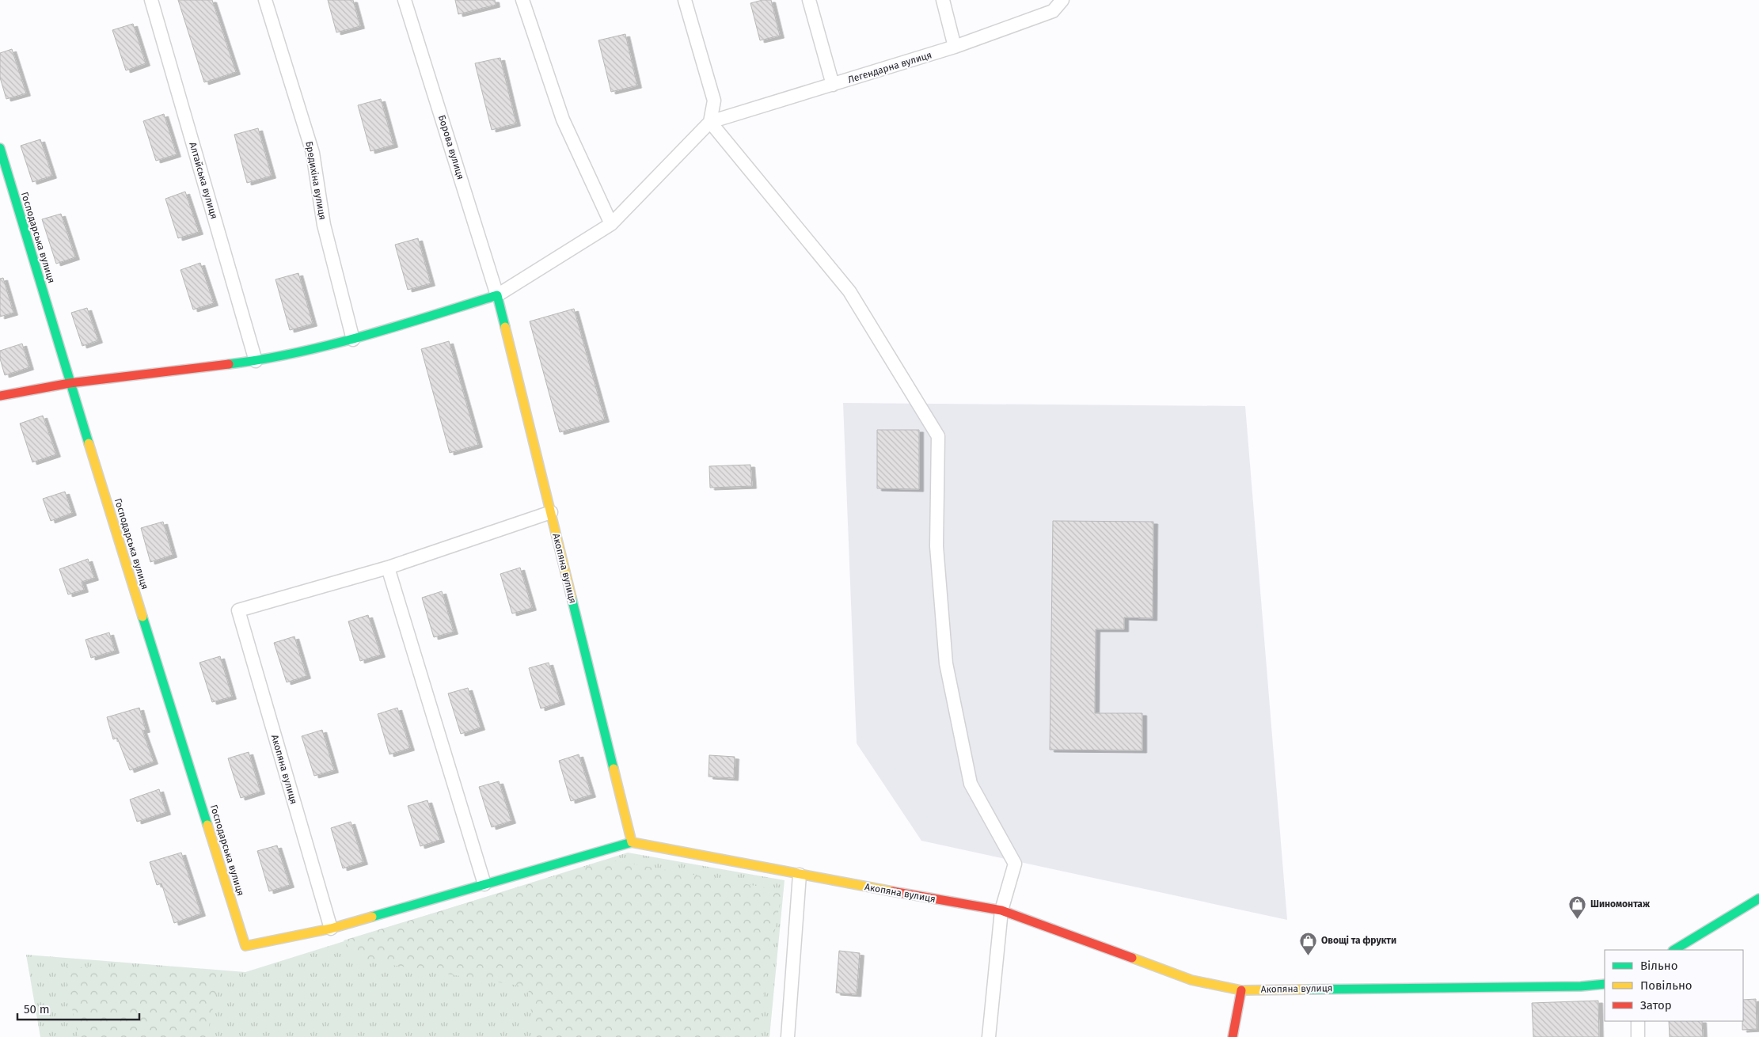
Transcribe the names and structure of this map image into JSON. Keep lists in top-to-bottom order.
{
  "streets": {
    "main road": ["Господарська вулиця", "Акопяна вулиця"],
    "street": [
      "Легендарна вулиця",
      "Борова вулиця",
      "Алтайська вулиця",
      "Бредихіна вулиця"
    ]
  },
  "crossings": [
    ["Борова вулиця", "Акопяна вулиця"],
    ["Господарська вулиця", "Акопяна вулиця"]
  ],
  "places": {
    "shop": ["Шиномонтаж", "Овощі та фрукти"]
  },
  "legend": ["Вільно", "Повільно", "Затор"],
  "scale_bar": "50 m"
}
